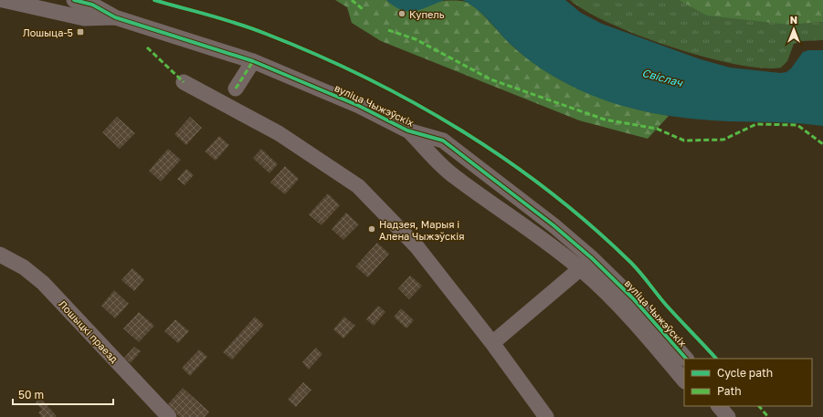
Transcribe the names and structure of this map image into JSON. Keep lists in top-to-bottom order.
{
  "streets": {
    "street": ["вуліца Чыжэўскіх", "Лошыцкі праезд"]
  },
  "water": ["Свіслач"],
  "places": {
    "other": ["Купель", "Надзея, Марыя і Алена Чыжэўскія"],
    "transit": ["Лошыца-5"]
  },
  "legend": ["Cycle path", "Path"],
  "scale_bar": "50 m",
  "north": "top"
}
